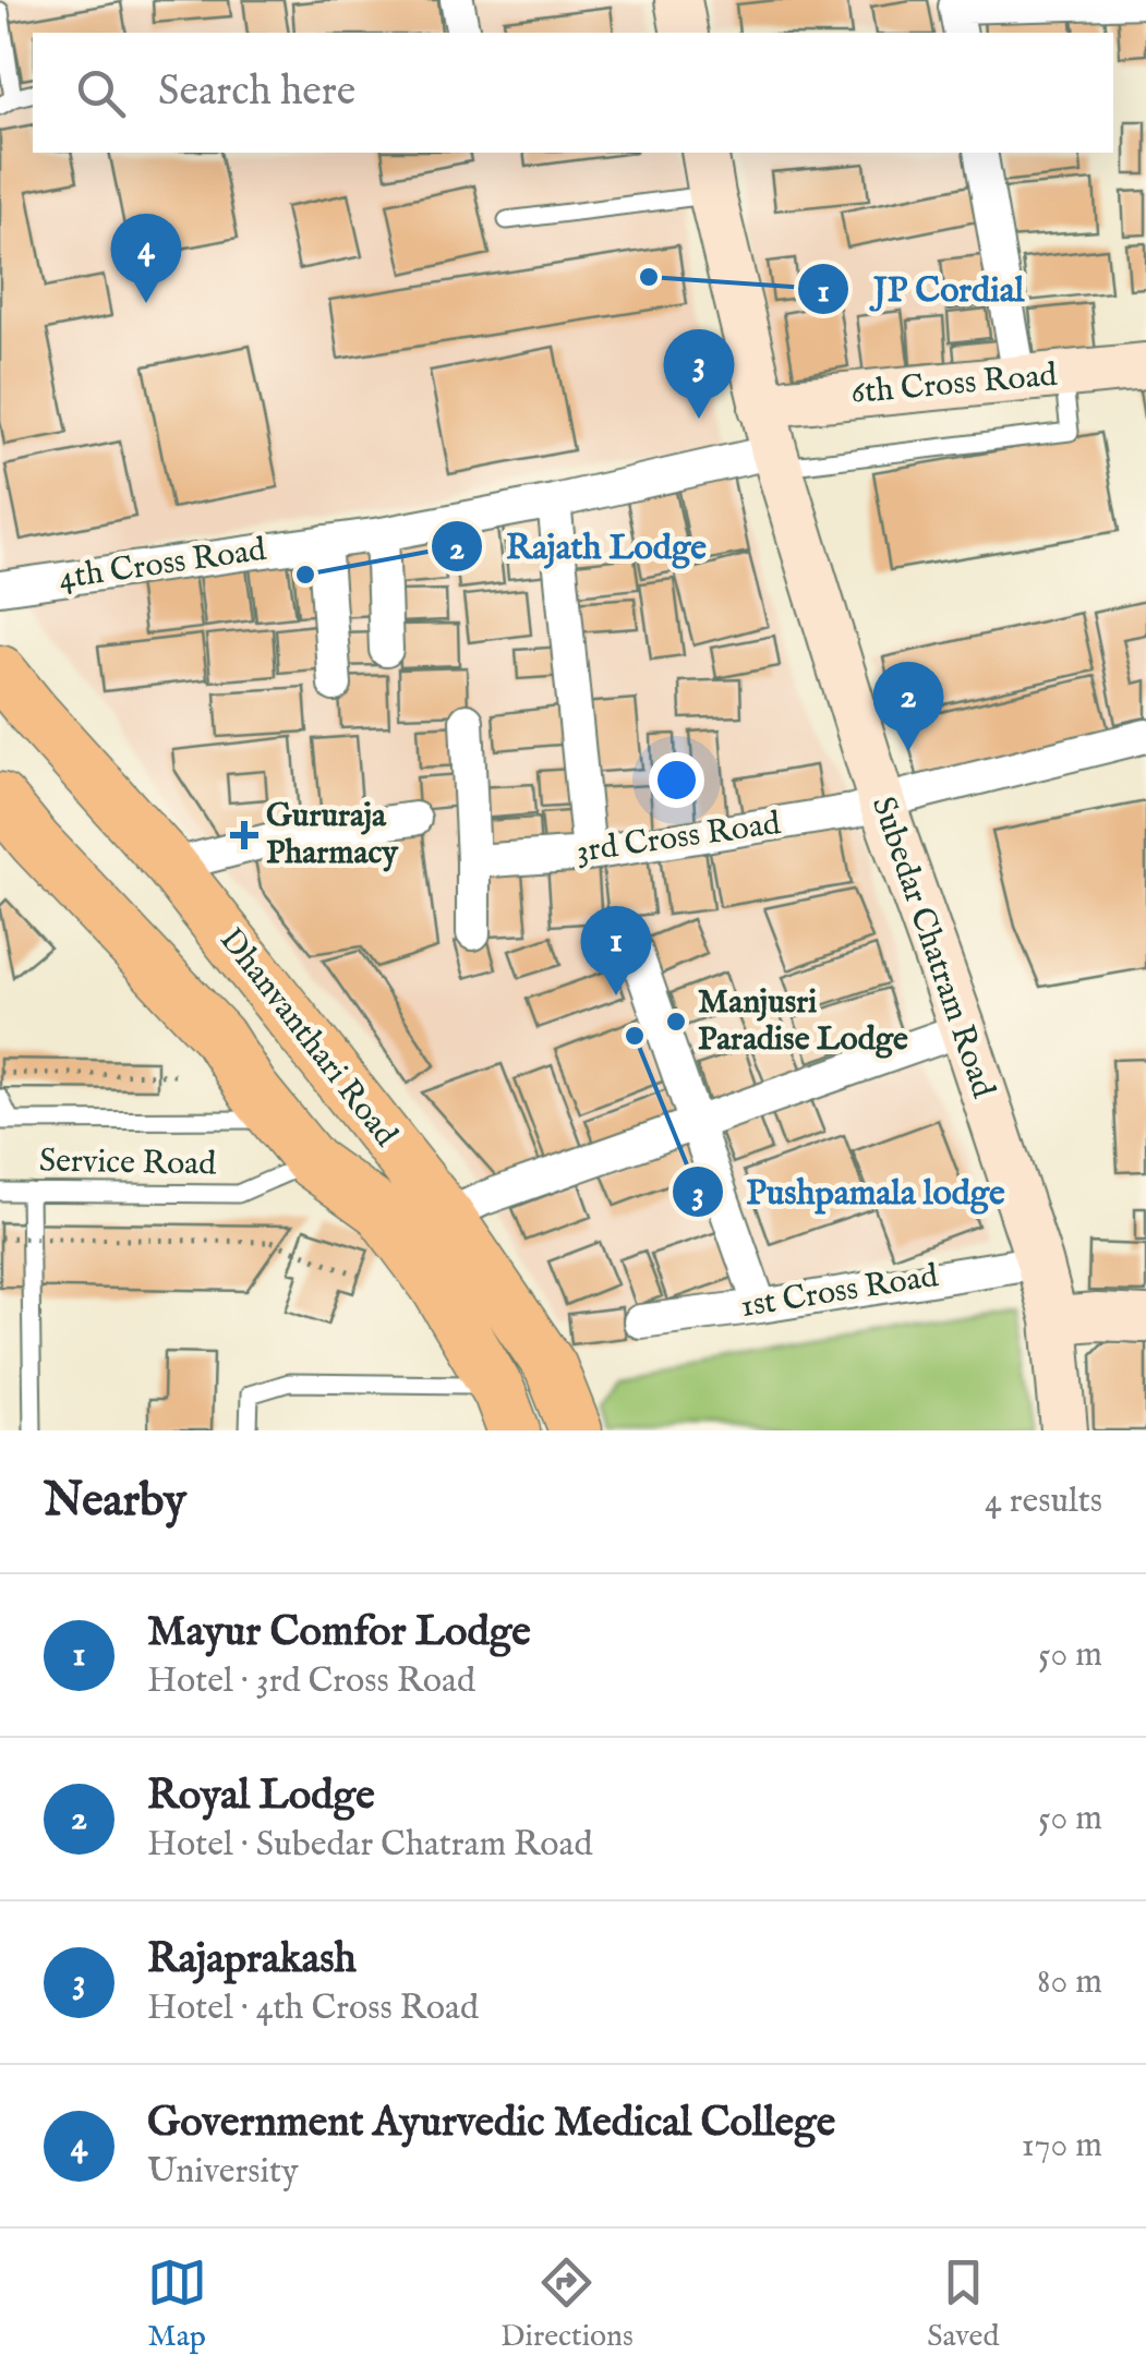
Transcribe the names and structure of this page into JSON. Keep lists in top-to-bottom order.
{
  "streets": {
    "main road": ["Dhanvanthari Road"],
    "street": [
      "6th Cross Road",
      "4th Cross Road",
      "3rd Cross Road",
      "Subedar Chatram Road",
      "1st Cross Road"
    ],
    "lane": ["Service Road"]
  },
  "crossings": [
    ["6th Cross Road", "4th Cross Road"],
    ["6th Cross Road", "Subedar Chatram Road"],
    ["4th Cross Road", "Subedar Chatram Road"],
    ["3rd Cross Road", "Subedar Chatram Road"],
    ["Subedar Chatram Road", "1st Cross Road"],
    ["Dhanvanthari Road", "Service Road"]
  ],
  "places": {
    "other": [
      "JP Cordial",
      "Rajath Lodge",
      "Manjusri Paradise Lodge",
      "Pushpamala lodge"
    ],
    "health": ["Gururaja Pharmacy"]
  },
  "page": {
    "search": "Search here",
    "pins": [
      "4",
      "3",
      "2",
      "1"
    ],
    "heading": ["Nearby", "4 results"],
    "list": [
      {
        "mark": "1",
        "name": "Mayur Comfor Lodge",
        "note": "Hotel · 3rd Cross Road",
        "value": "50 m"
      },
      {
        "mark": "2",
        "name": "Royal Lodge",
        "note": "Hotel · Subedar Chatram Road",
        "value": "50 m"
      },
      {
        "mark": "3",
        "name": "Rajaprakash",
        "note": "Hotel · 4th Cross Road",
        "value": "80 m"
      },
      {
        "mark": "4",
        "name": "Government Ayurvedic Medical College",
        "note": "University",
        "value": "170 m"
      }
    ],
    "nav": ["Map", "Directions", "Saved"]
  }
}
